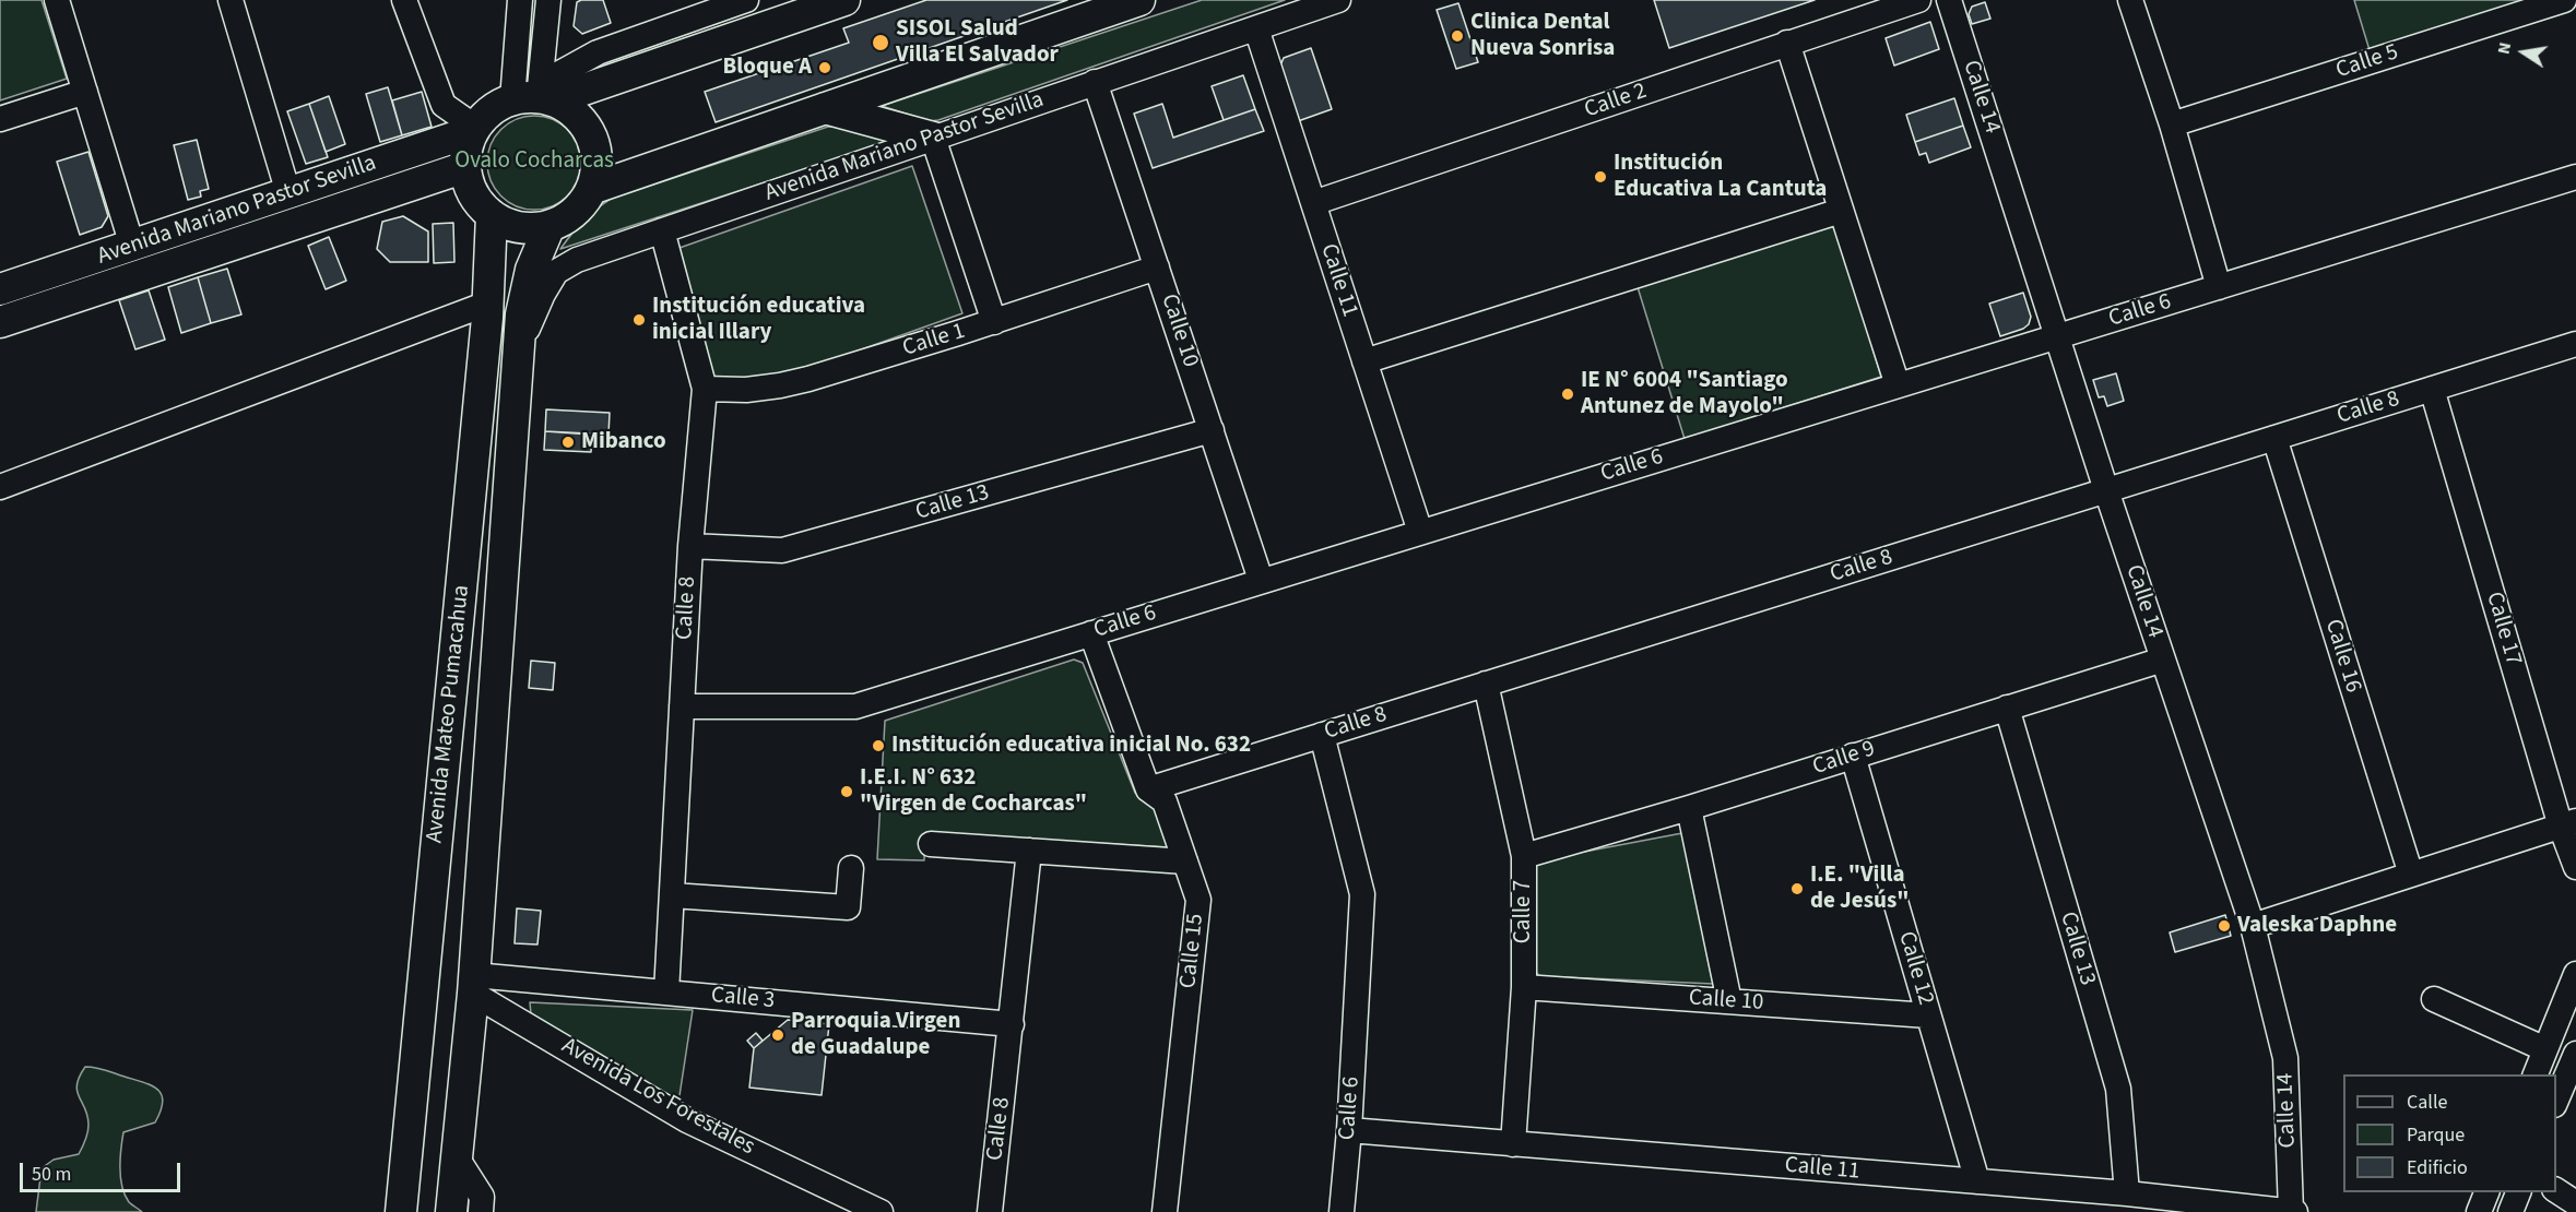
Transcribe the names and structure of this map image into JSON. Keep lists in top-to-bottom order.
{
  "streets": {
    "main road": ["Avenida Mariano Pastor Sevilla", "Avenida Mateo Pumacahua"],
    "street": [
      "Calle 5",
      "Calle 14",
      "Calle 2",
      "Calle 11",
      "Calle 6",
      "Calle 10",
      "Calle 1",
      "Calle 8",
      "Calle 13",
      "Calle 17",
      "Calle 16",
      "Calle 9",
      "Calle 7",
      "Calle 15",
      "Calle 12",
      "Calle 3",
      "Avenida Los Forestales"
    ]
  },
  "crossings": [
    ["Calle 14", "Calle 11"],
    ["Calle 14", "Calle 6"],
    ["Calle 14", "Calle 8"],
    ["Calle 14", "Calle 9"],
    ["Calle 2", "Calle 11"],
    ["Avenida Mariano Pastor Sevilla", "Calle 11"],
    ["Avenida Mariano Pastor Sevilla", "Calle 10"],
    ["Avenida Mariano Pastor Sevilla", "Calle 8"],
    ["Avenida Mariano Pastor Sevilla", "Avenida Mateo Pumacahua"],
    ["Calle 11", "Calle 6"],
    ["Calle 11", "Calle 13"],
    ["Calle 11", "Calle 7"],
    ["Calle 11", "Calle 12"],
    ["Calle 6", "Calle 10"],
    ["Calle 6", "Calle 8"],
    ["Calle 6", "Calle 15"],
    ["Calle 10", "Calle 1"],
    ["Calle 10", "Calle 13"],
    ["Calle 10", "Calle 7"],
    ["Calle 10", "Calle 12"],
    ["Calle 1", "Calle 8"],
    ["Calle 8", "Calle 13"],
    ["Calle 8", "Calle 17"],
    ["Calle 8", "Calle 16"],
    ["Calle 8", "Calle 7"],
    ["Calle 8", "Calle 15"],
    ["Calle 8", "Calle 3"],
    ["Calle 13", "Calle 9"],
    ["Avenida Mateo Pumacahua", "Calle 3"],
    ["Avenida Mateo Pumacahua", "Avenida Los Forestales"],
    ["Calle 9", "Calle 7"],
    ["Calle 9", "Calle 12"],
    ["Calle 3", "Avenida Los Forestales"]
  ],
  "parks": ["Ovalo Cocharcas"],
  "places": [
    "Clinica Dental Nueva Sonrisa",
    "SISOL Salud Villa El Salvador",
    "Bloque A",
    "Institución Educativa La Cantuta",
    "Institución educativa inicial Illary",
    "IE N° 6004 \"Santiago Antunez de Mayolo\"",
    "Mibanco",
    "Institución educativa inicial No. 632",
    "I.E.I. N° 632 \"Virgen de Cocharcas\"",
    "I.E. \"Villa de Jesús\"",
    "Valeska Daphne",
    "Parroquia Virgen de Guadalupe"
  ],
  "legend": ["Calle", "Parque", "Edificio"],
  "scale_bar": "50 m",
  "north": "left"
}
